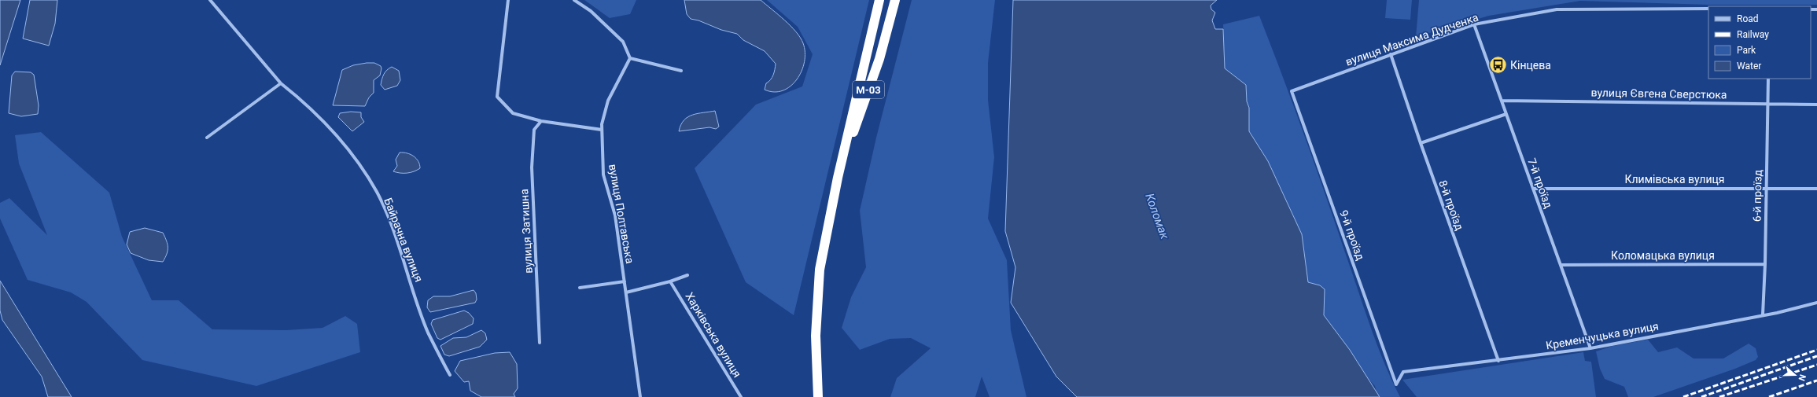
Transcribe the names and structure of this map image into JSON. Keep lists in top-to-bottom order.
{
  "streets": {
    "highway": ["М-03"],
    "street": [
      "вулиця Максима Дудченка",
      "вулиця Євгена Сверстюка",
      "Климівська вулиця",
      "7-й проїзд",
      "6-й проїзд",
      "8-й проїзд",
      "вулиця Полтавська",
      "вулиця Затишна",
      "9-й проїзд",
      "Байрачна вулиця",
      "Коломацька вулиця",
      "Харківська вулиця",
      "Кременчуцька вулиця"
    ]
  },
  "crossings": [
    ["вулиця Максима Дудченка", "7-й проїзд"],
    ["вулиця Максима Дудченка", "8-й проїзд"],
    ["вулиця Максима Дудченка", "9-й проїзд"],
    ["вулиця Євгена Сверстюка", "7-й проїзд"],
    ["вулиця Євгена Сверстюка", "6-й проїзд"],
    ["Климівська вулиця", "7-й проїзд"],
    ["Климівська вулиця", "6-й проїзд"],
    ["7-й проїзд", "Коломацька вулиця"],
    ["7-й проїзд", "Кременчуцька вулиця"],
    ["6-й проїзд", "Коломацька вулиця"],
    ["6-й проїзд", "Кременчуцька вулиця"],
    ["8-й проїзд", "Кременчуцька вулиця"],
    ["вулиця Полтавська", "Харківська вулиця"],
    ["9-й проїзд", "Кременчуцька вулиця"]
  ],
  "water": ["Коломак"],
  "places": {
    "bus stop": ["Кінцева"]
  },
  "legend": [
    "Road",
    "Railway",
    "Park",
    "Water"
  ],
  "north": "right"
}
